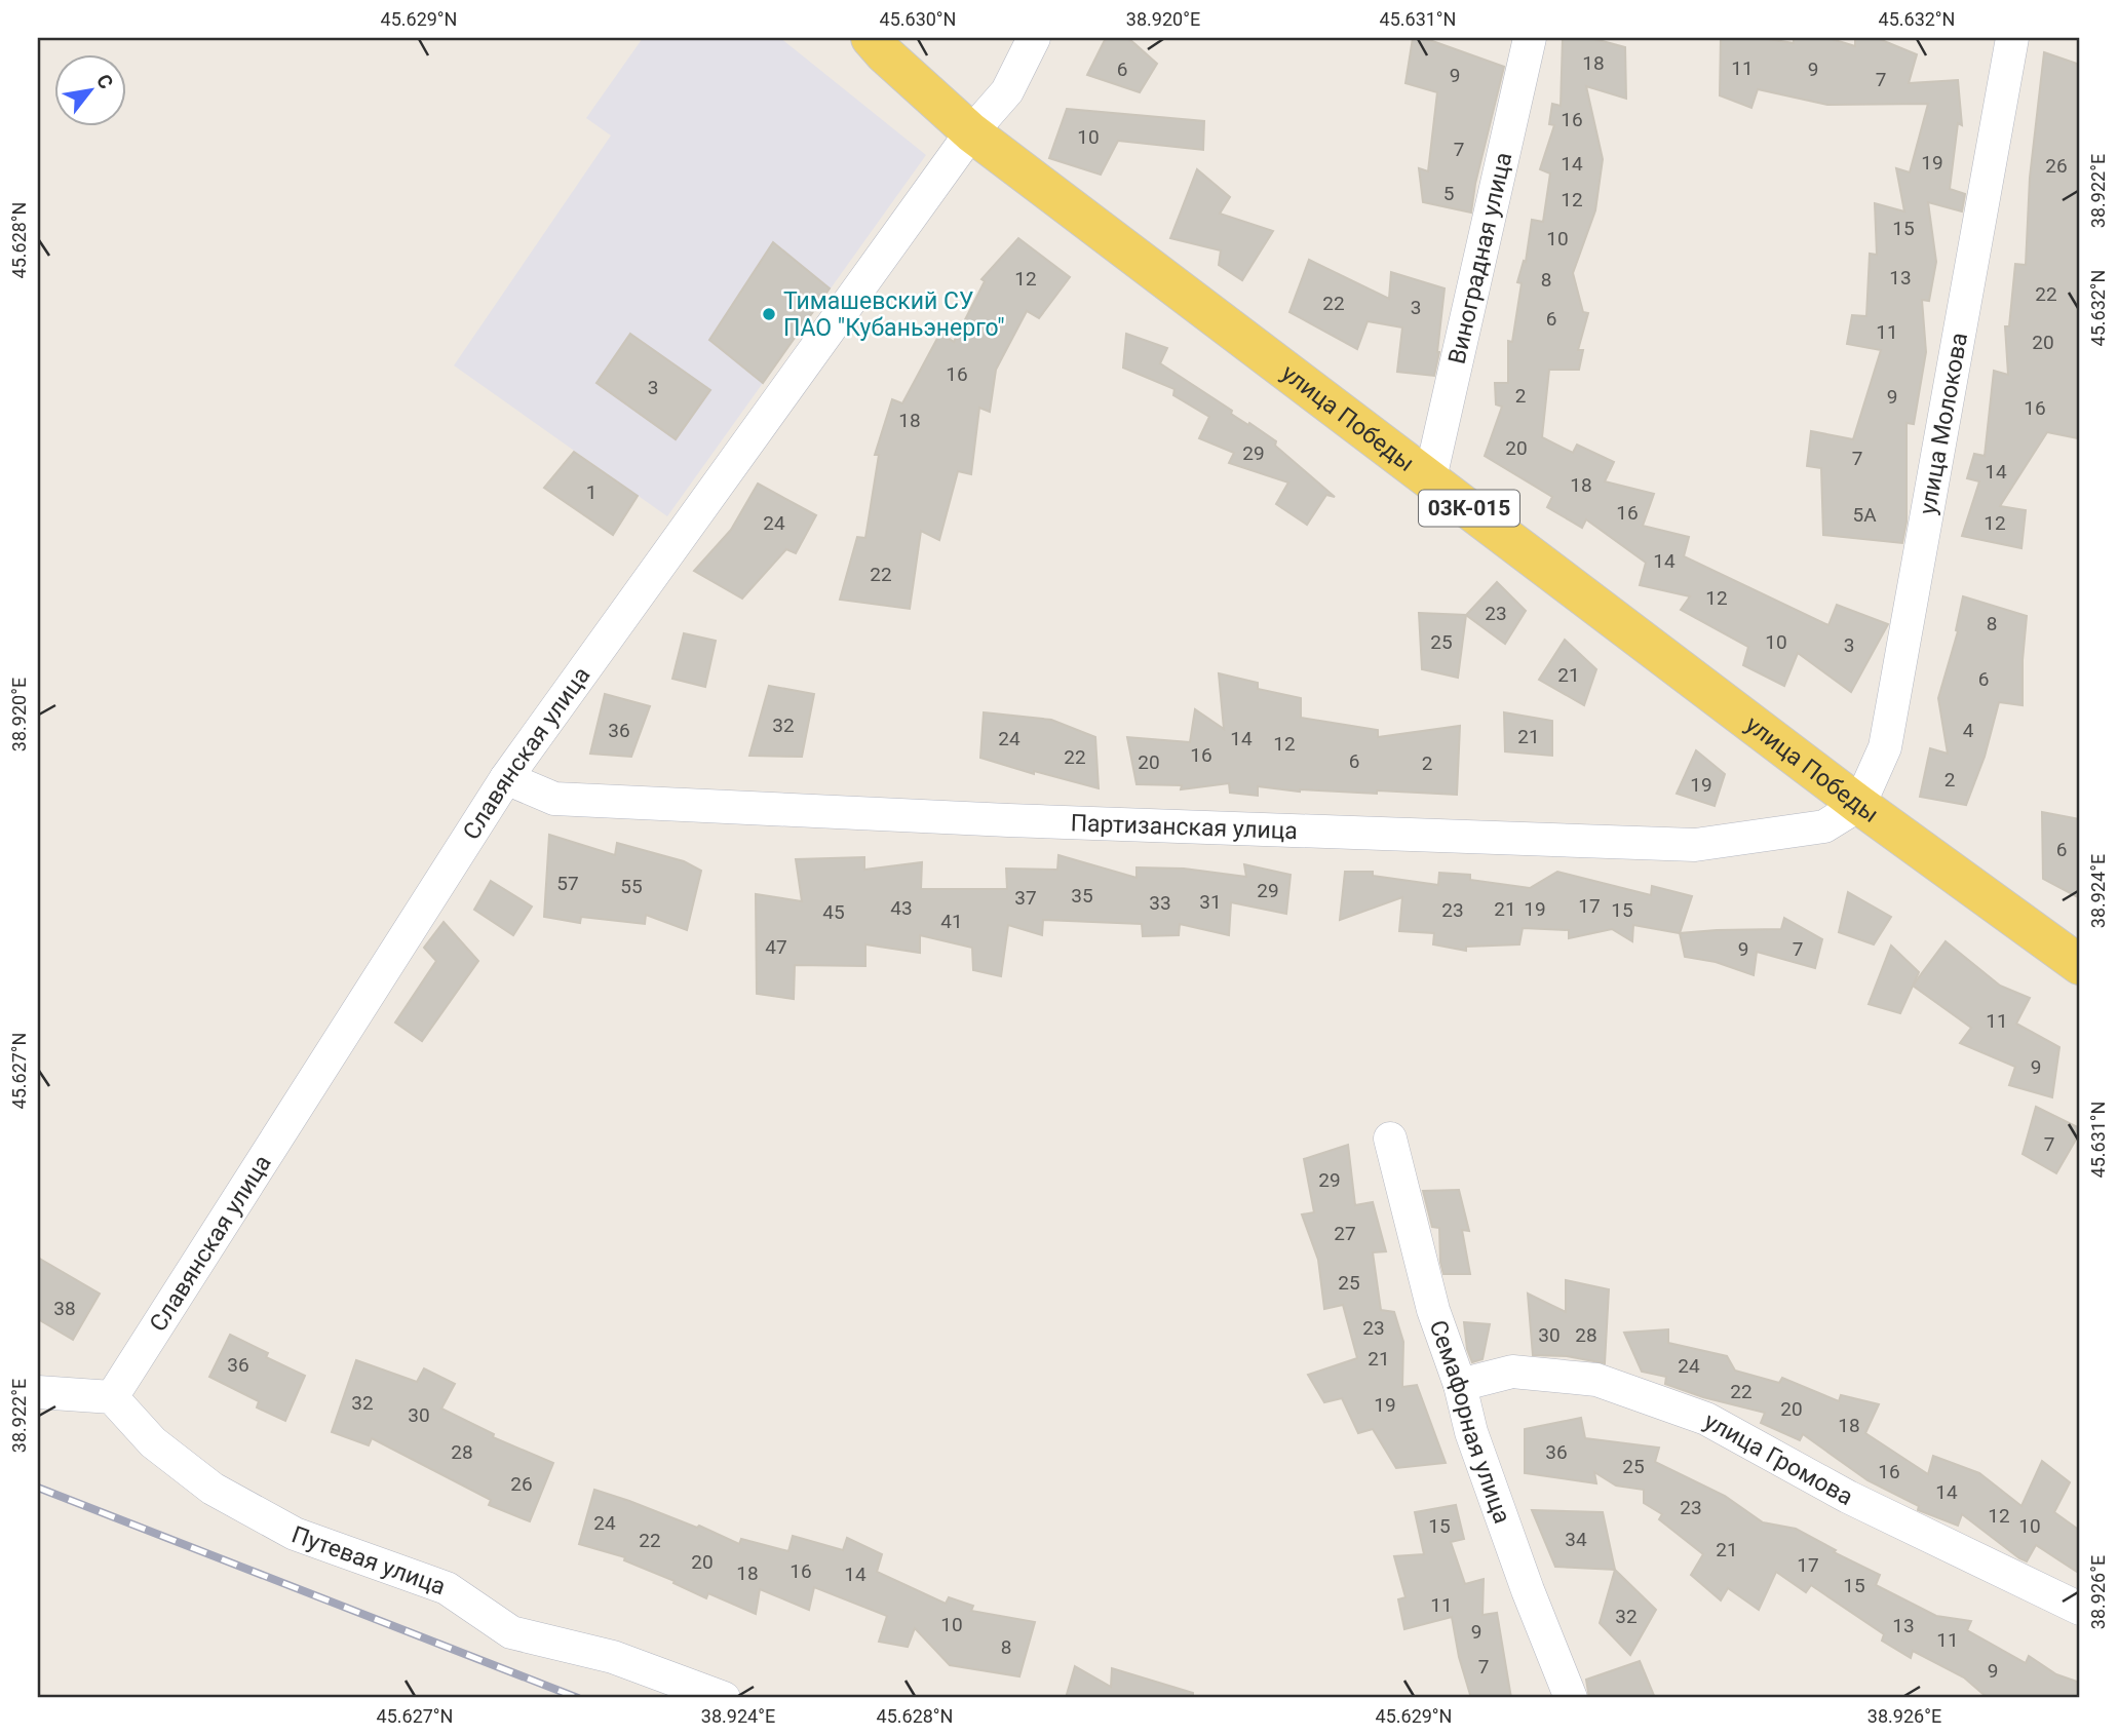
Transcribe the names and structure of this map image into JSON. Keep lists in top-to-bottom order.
{
  "streets": {
    "main road": ["улица Победы", "03К-015"],
    "street": [
      "Виноградная улица",
      "улица Молокова",
      "Славянская улица",
      "Партизанская улица",
      "Семафорная улица",
      "улица Громова",
      "Путевая улица"
    ]
  },
  "crossings": [
    ["Виноградная улица", "улица Победы"],
    ["улица Победы", "улица Молокова"],
    ["улица Победы", "Славянская улица"],
    ["улица Победы", "Партизанская улица"],
    ["улица Молокова", "Партизанская улица"],
    ["Славянская улица", "Партизанская улица"],
    ["Славянская улица", "Путевая улица"],
    ["Семафорная улица", "улица Громова"]
  ],
  "places": ["Тимашевский СУ ПАО \"Кубаньэнерго\""],
  "house_numbers": [
    "18",
    "11",
    "6",
    "9",
    "9",
    "7",
    "16",
    "10",
    "7",
    "19",
    "14",
    "26",
    "5",
    "12",
    "15",
    "10",
    "13",
    "12",
    "8",
    "22",
    "22",
    "3",
    "6",
    "11",
    "20",
    "16",
    "3",
    "2",
    "9",
    "16",
    "18",
    "20",
    "29",
    "7",
    "14",
    "18",
    "1",
    "16",
    "5А",
    "24",
    "12",
    "14",
    "22",
    "12",
    "23",
    "8",
    "25",
    "10",
    "3",
    "21",
    "6",
    "32",
    "36",
    "4",
    "21",
    "24",
    "14",
    "12",
    "16",
    "22",
    "6",
    "20",
    "2",
    "2",
    "19",
    "6",
    "57",
    "55",
    "29",
    "35",
    "37",
    "31",
    "33",
    "17",
    "43",
    "21",
    "19",
    "23",
    "15",
    "45",
    "41",
    "47",
    "9",
    "7",
    "11",
    "9",
    "7",
    "29",
    "27",
    "25",
    "38",
    "23",
    "30",
    "28",
    "21",
    "36",
    "24",
    "22",
    "32",
    "19",
    "20",
    "30",
    "18",
    "28",
    "36",
    "25",
    "16",
    "26",
    "14",
    "23",
    "12",
    "24",
    "15",
    "10",
    "34",
    "22",
    "21",
    "20",
    "17",
    "16",
    "18",
    "14",
    "15",
    "11",
    "32",
    "10",
    "13",
    "9",
    "11",
    "8",
    "7",
    "9"
  ],
  "north": "top right",
  "coordinates": [
    "45.629°N",
    "45.630°N",
    "38.920°E",
    "45.631°N",
    "45.632°N",
    "38.922°E",
    "45.628°N",
    "38.924°E",
    "45.627°N",
    "38.926°E"
  ]
}
